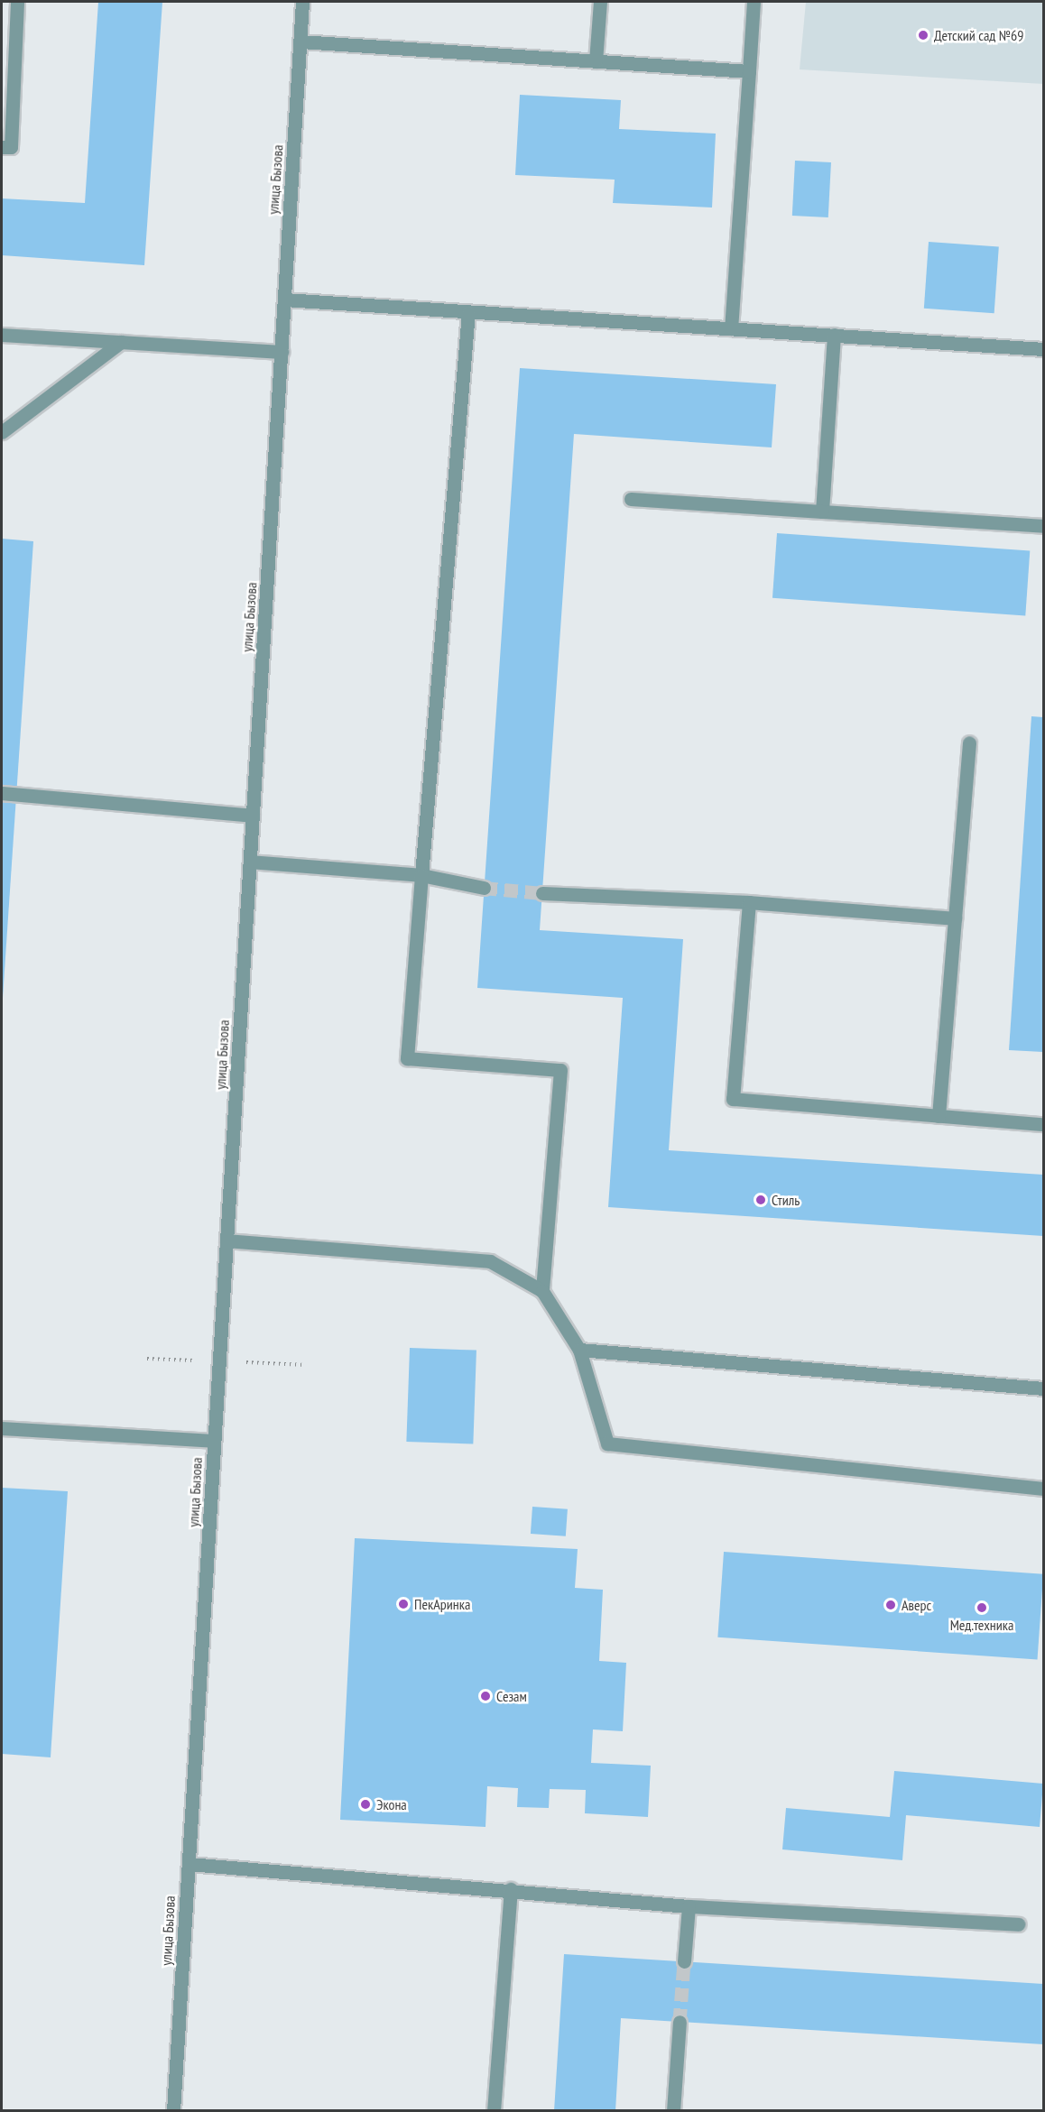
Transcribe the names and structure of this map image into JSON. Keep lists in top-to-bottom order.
{
  "streets": {
    "street": ["улица Бызова"]
  },
  "places": [
    "Детский сад №69",
    "Стиль",
    "ПекАринка",
    "Аверс",
    "Мед.техника",
    "Сезам",
    "Экона"
  ]
}
